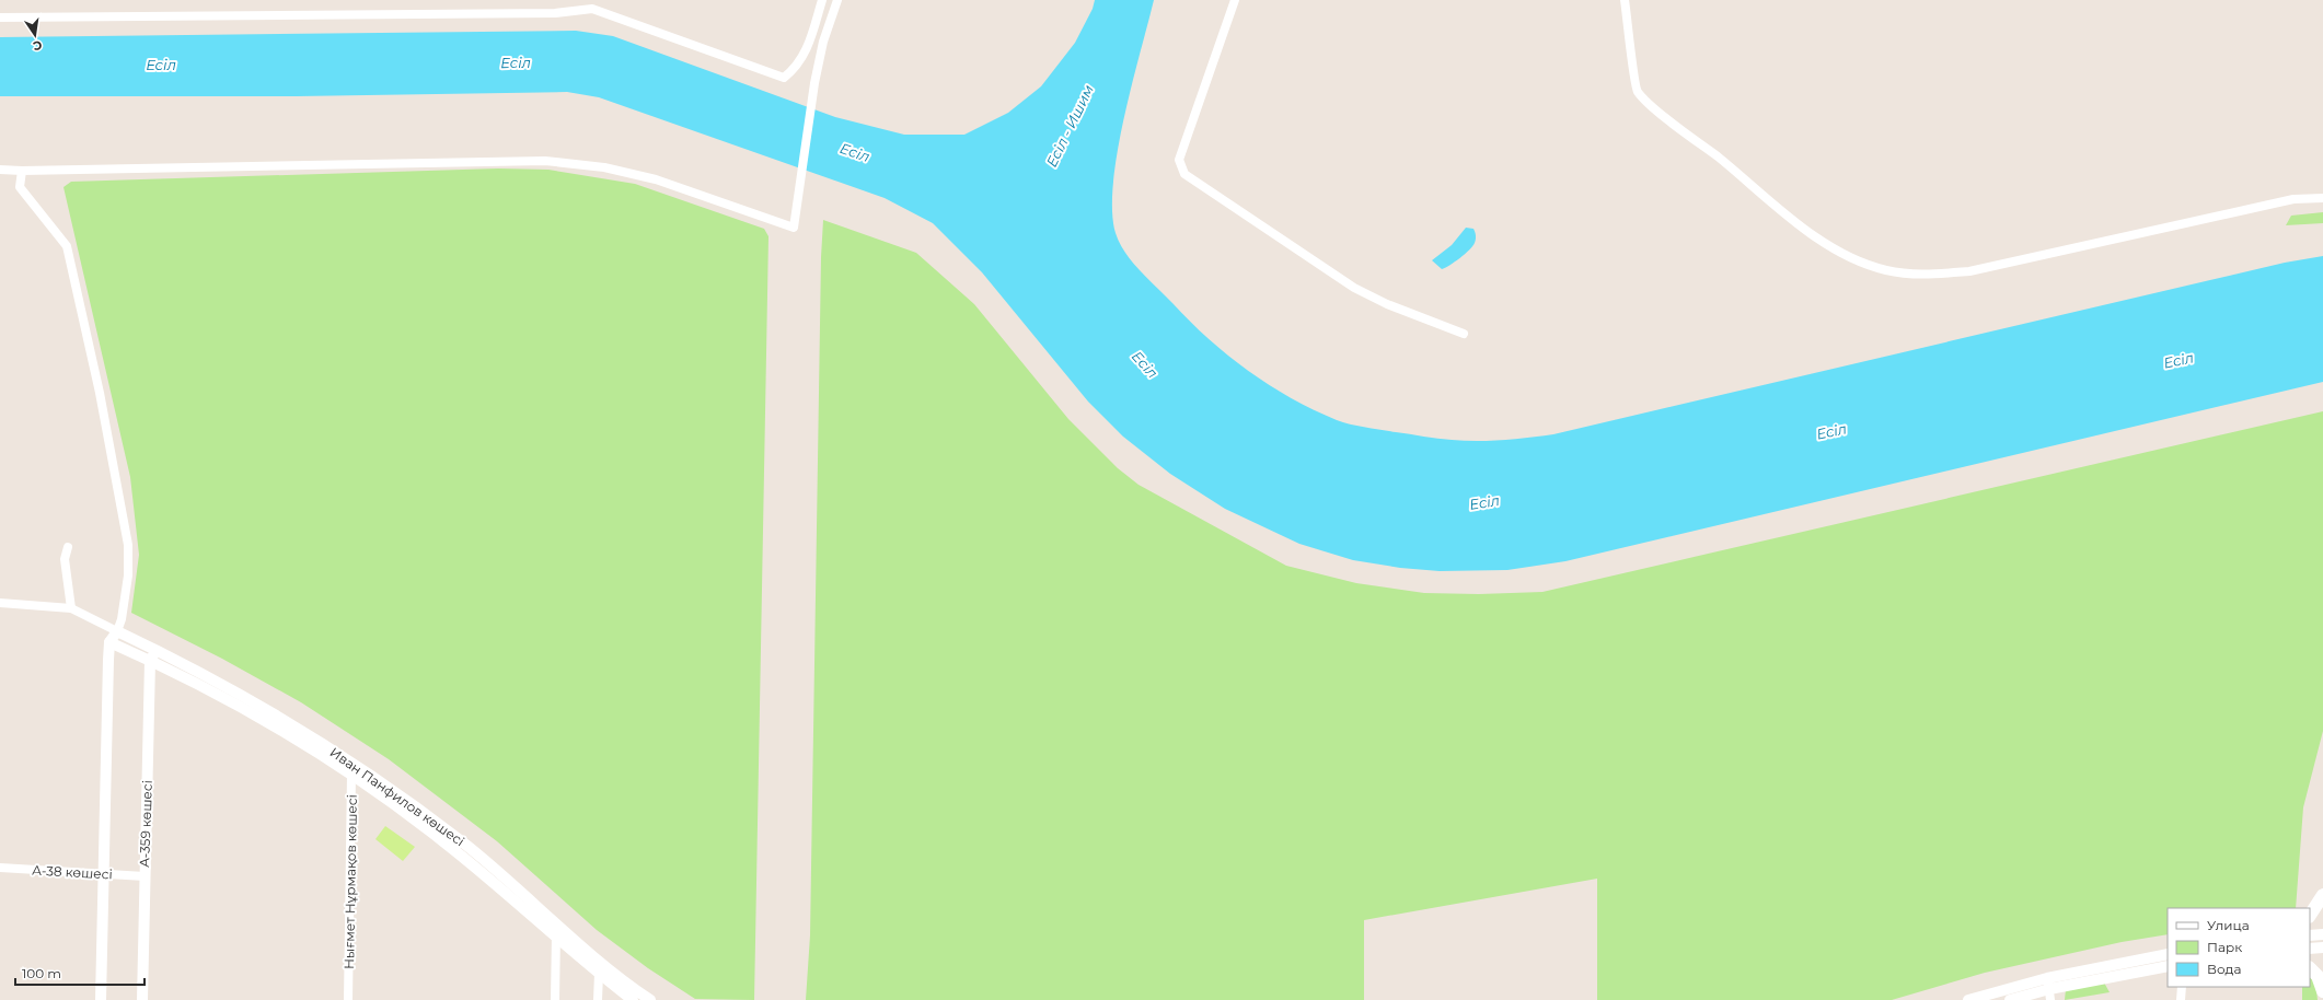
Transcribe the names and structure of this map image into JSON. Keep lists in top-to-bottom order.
{
  "streets": {
    "street": [
      "Иван Панфилов көшесі",
      "А-359 көшесі",
      "А-38 көшесі",
      "Нығмет Нұрмақов көшесі"
    ]
  },
  "crossings": [
    ["Иван Панфилов көшесі", "А-359 көшесі"],
    ["Иван Панфилов көшесі", "Нығмет Нұрмақов көшесі"],
    ["А-359 көшесі", "А-38 көшесі"]
  ],
  "water": ["Есіл", "Есіл - Ишим"],
  "legend": ["Улица", "Парк", "Вода"],
  "scale_bar": "100 m",
  "north": "bottom"
}
